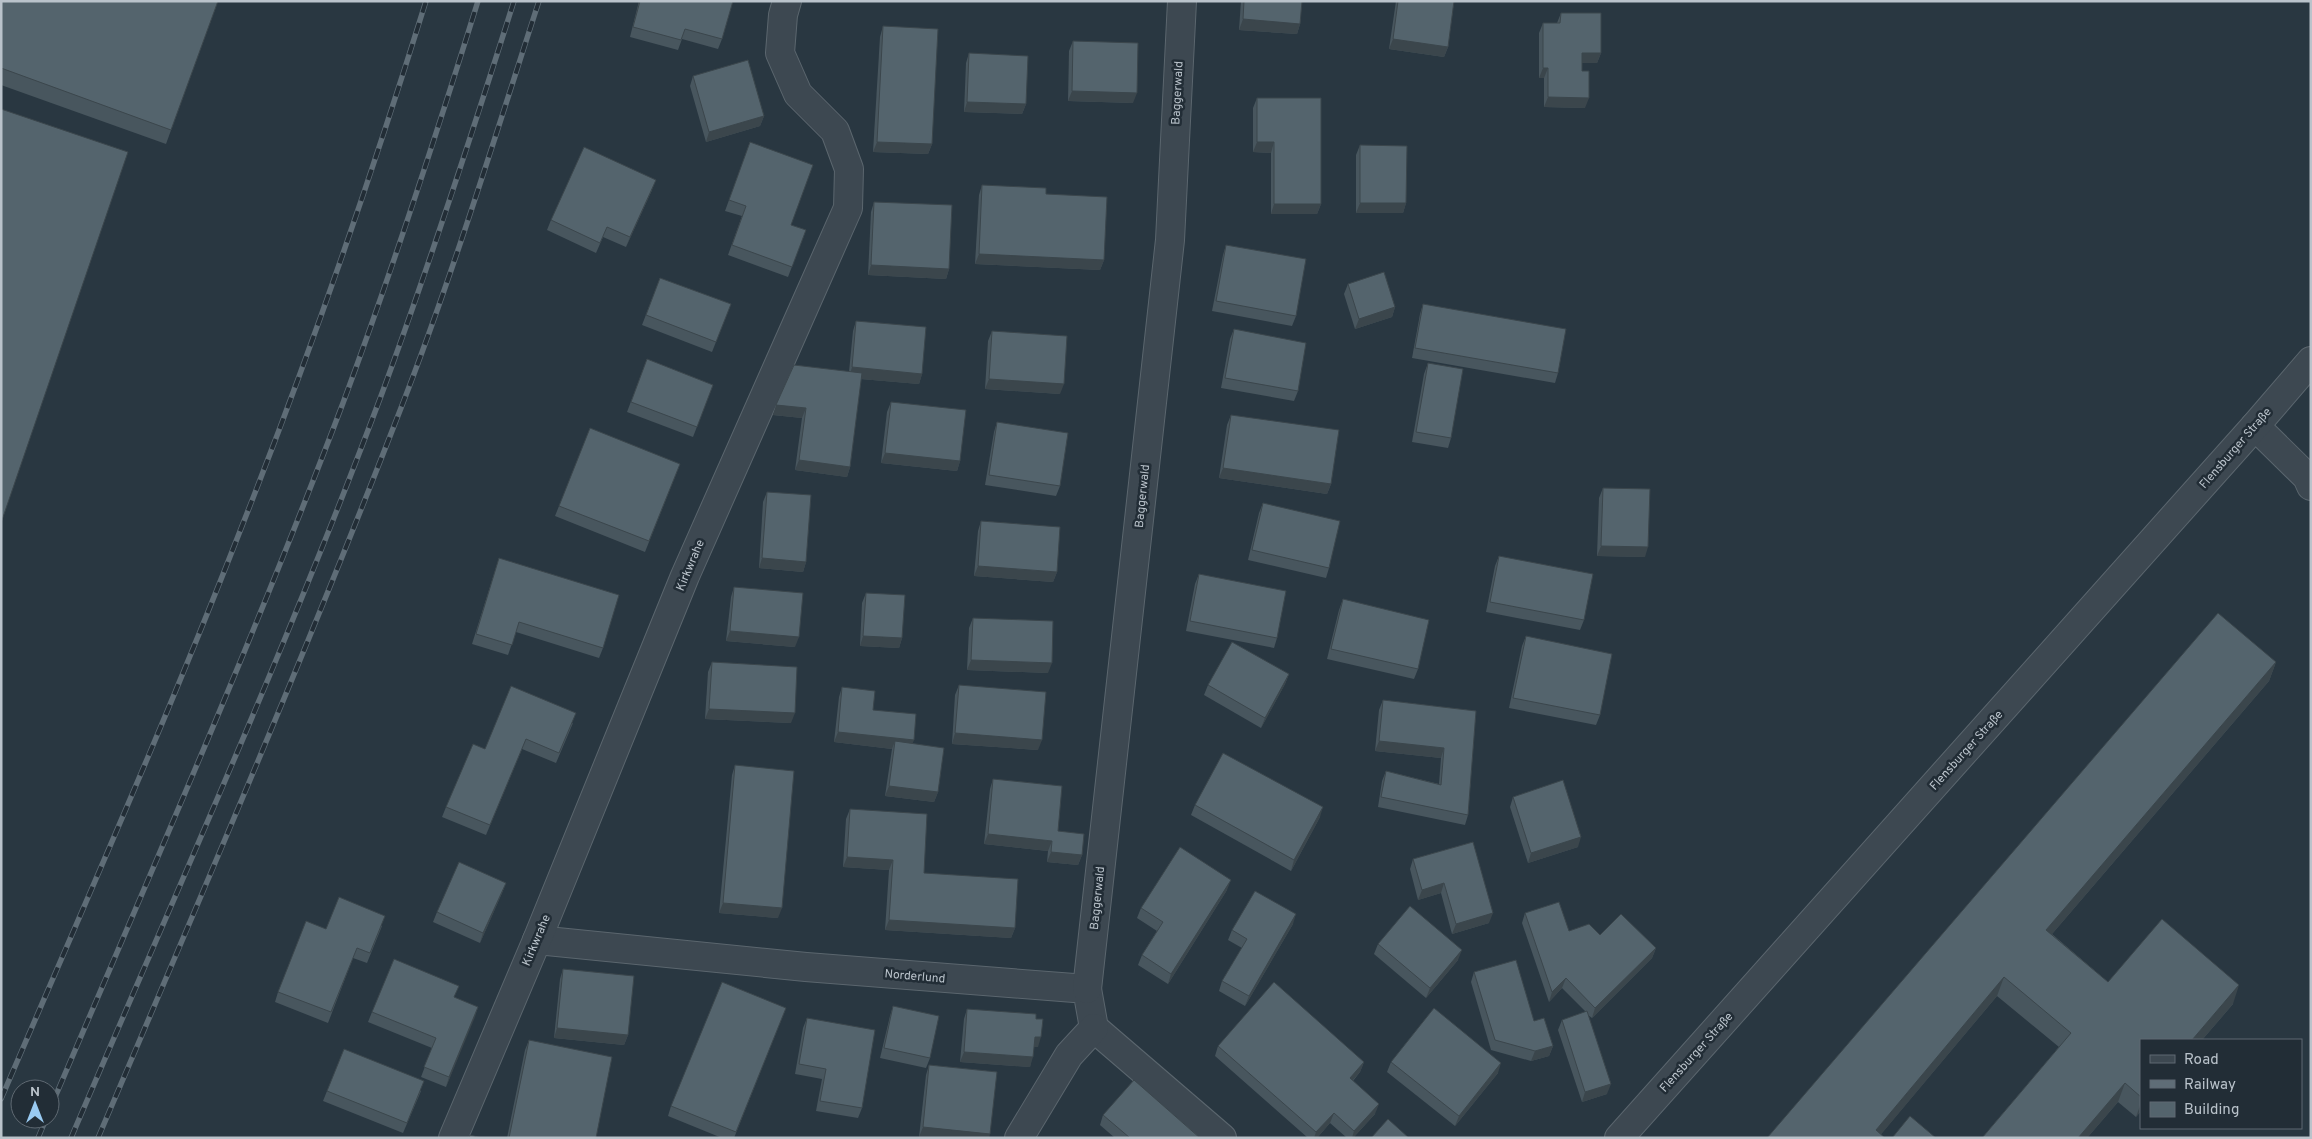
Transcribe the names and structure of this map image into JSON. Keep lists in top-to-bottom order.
{
  "streets": {
    "street": [
      "Baggerwald",
      "Flensburger Straße",
      "Kirkwrahe",
      "Norderlund"
    ]
  },
  "crossings": [
    ["Baggerwald", "Norderlund"],
    ["Kirkwrahe", "Norderlund"]
  ],
  "legend": ["Road", "Railway", "Building"],
  "north": "top"
}
